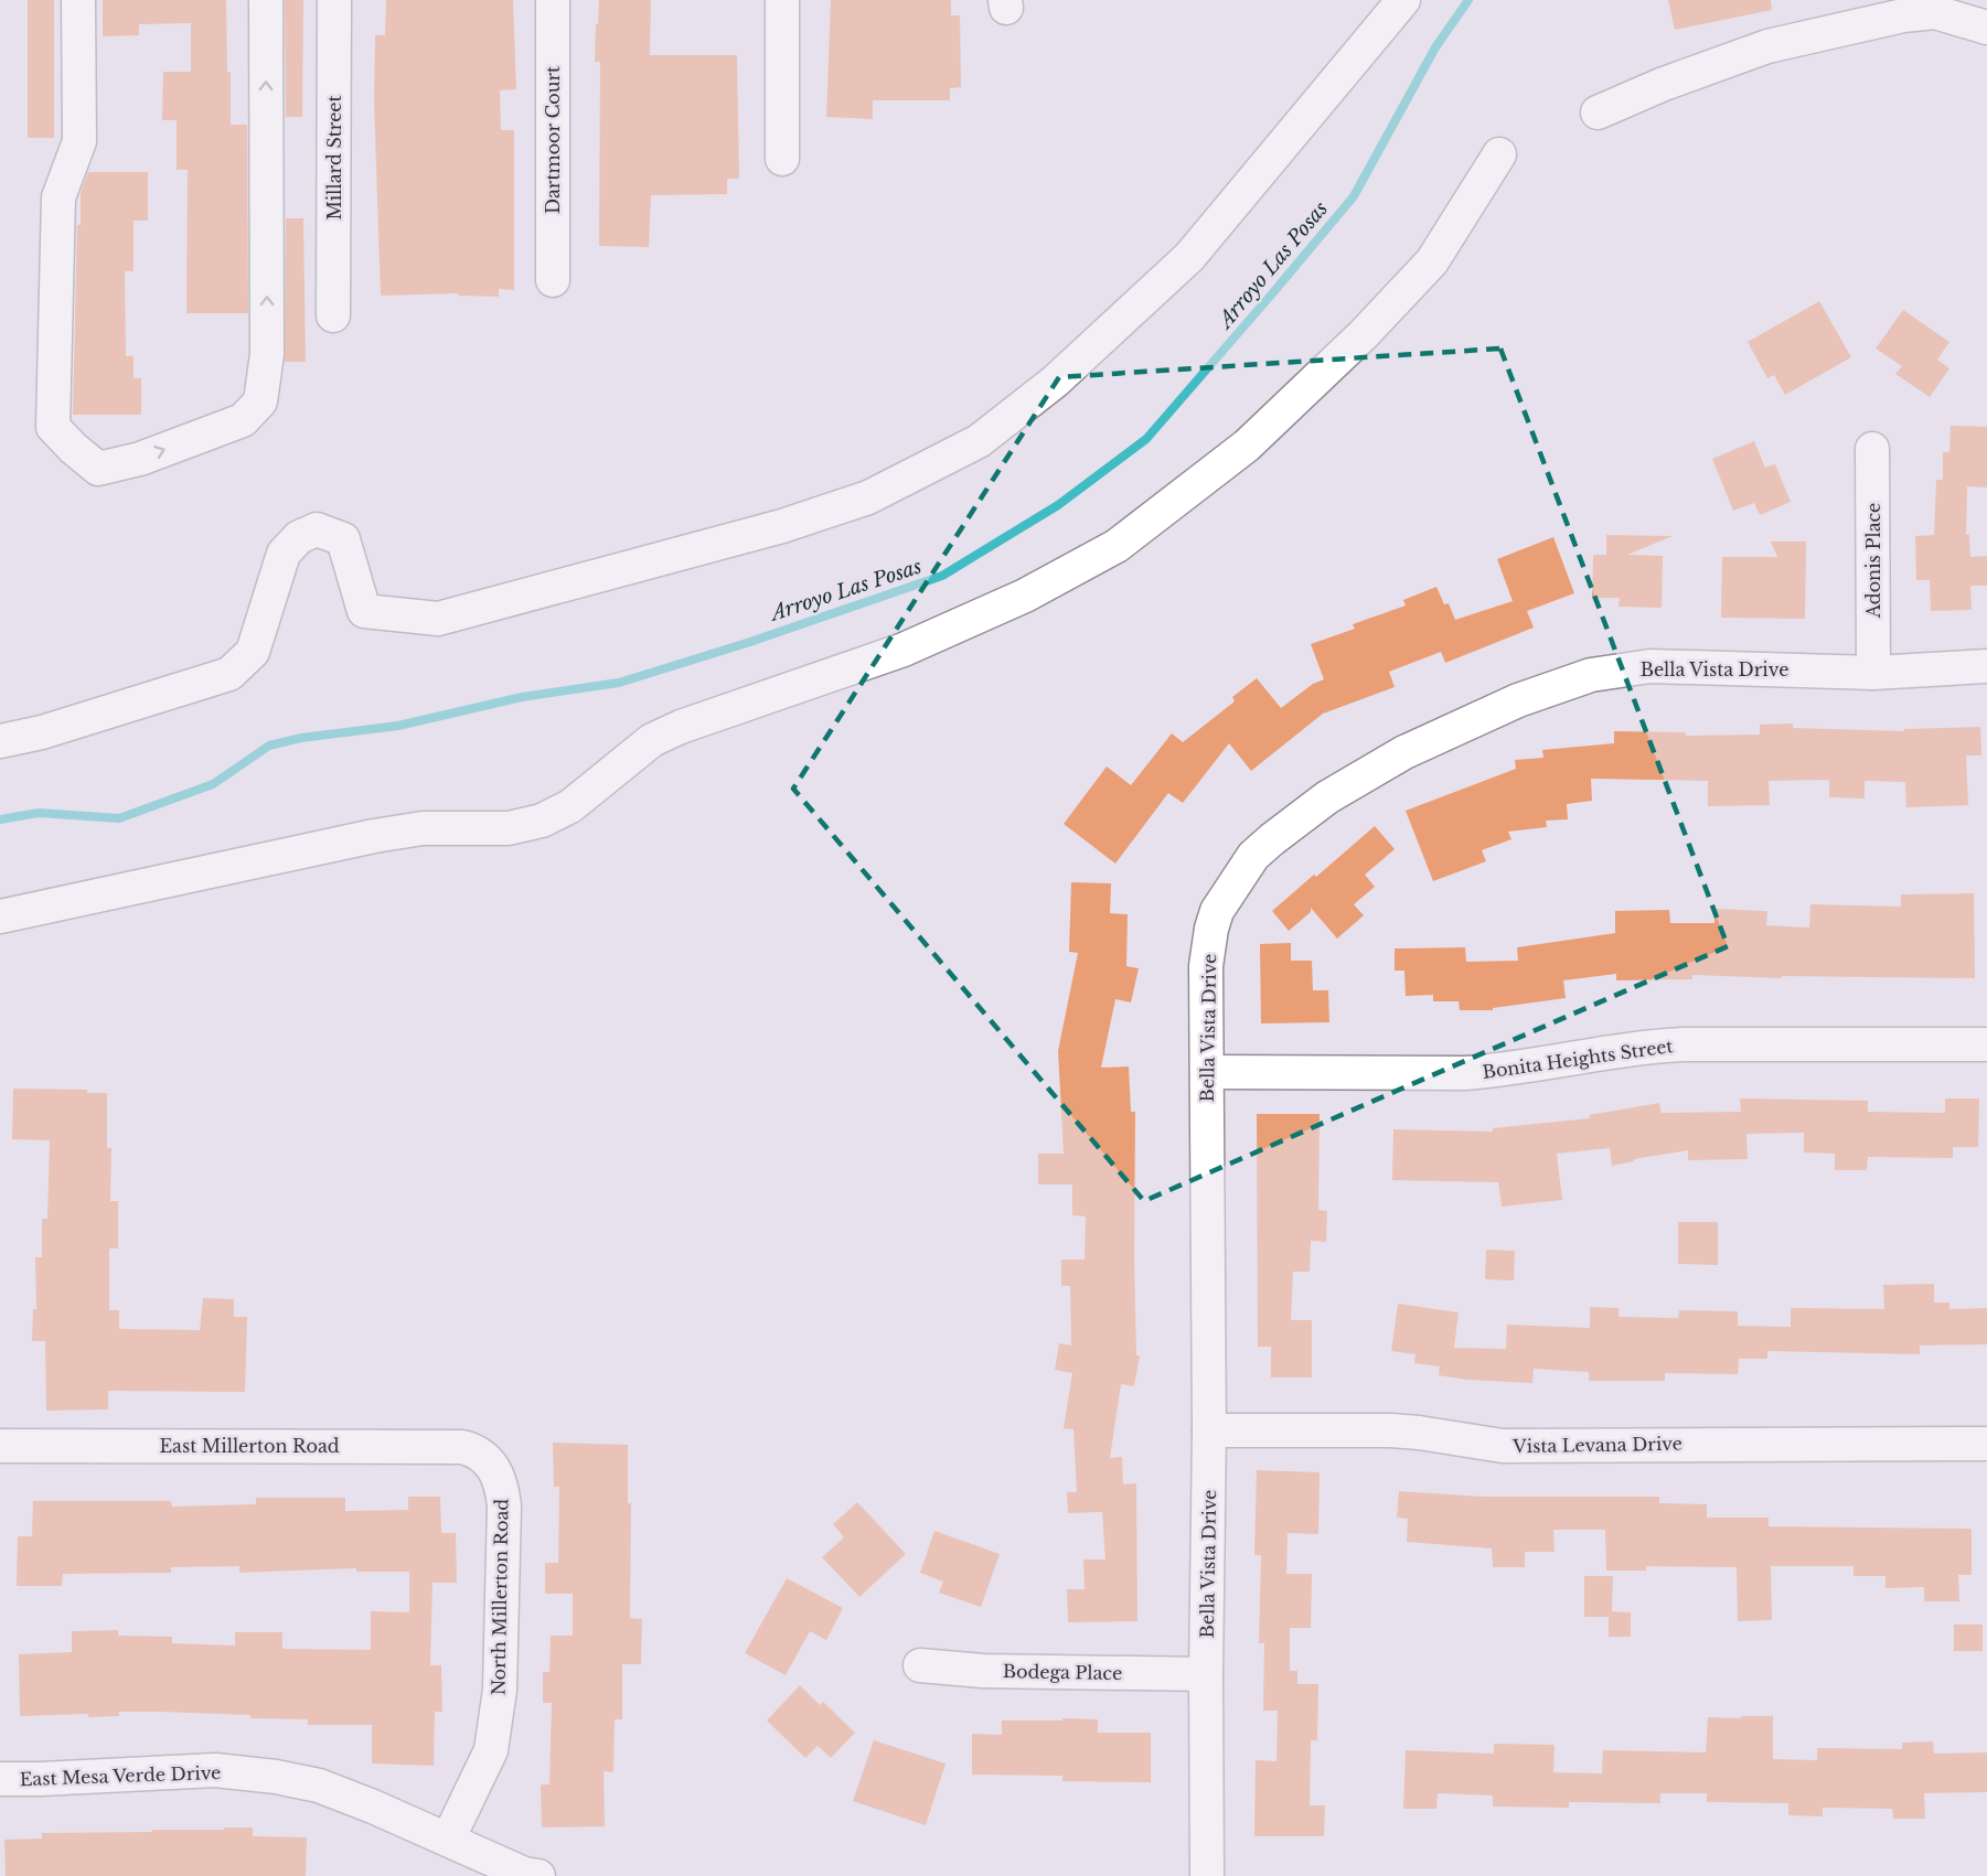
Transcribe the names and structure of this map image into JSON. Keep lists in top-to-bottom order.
{
  "streets": {
    "street": [
      "Dartmoor Court",
      "Millard Street",
      "Adonis Place",
      "Bella Vista Drive",
      "Bonita Heights Street",
      "Vista Levana Drive",
      "East Millerton Road",
      "North Millerton Road",
      "Bodega Place",
      "East Mesa Verde Drive"
    ]
  },
  "crossings": [
    ["Adonis Place", "Bella Vista Drive"],
    ["Bella Vista Drive", "Bonita Heights Street"],
    ["Bella Vista Drive", "Vista Levana Drive"],
    ["Bella Vista Drive", "Bodega Place"],
    ["East Millerton Road", "North Millerton Road"],
    ["North Millerton Road", "East Mesa Verde Drive"]
  ],
  "water": ["Arroyo Las Posas"]
}
